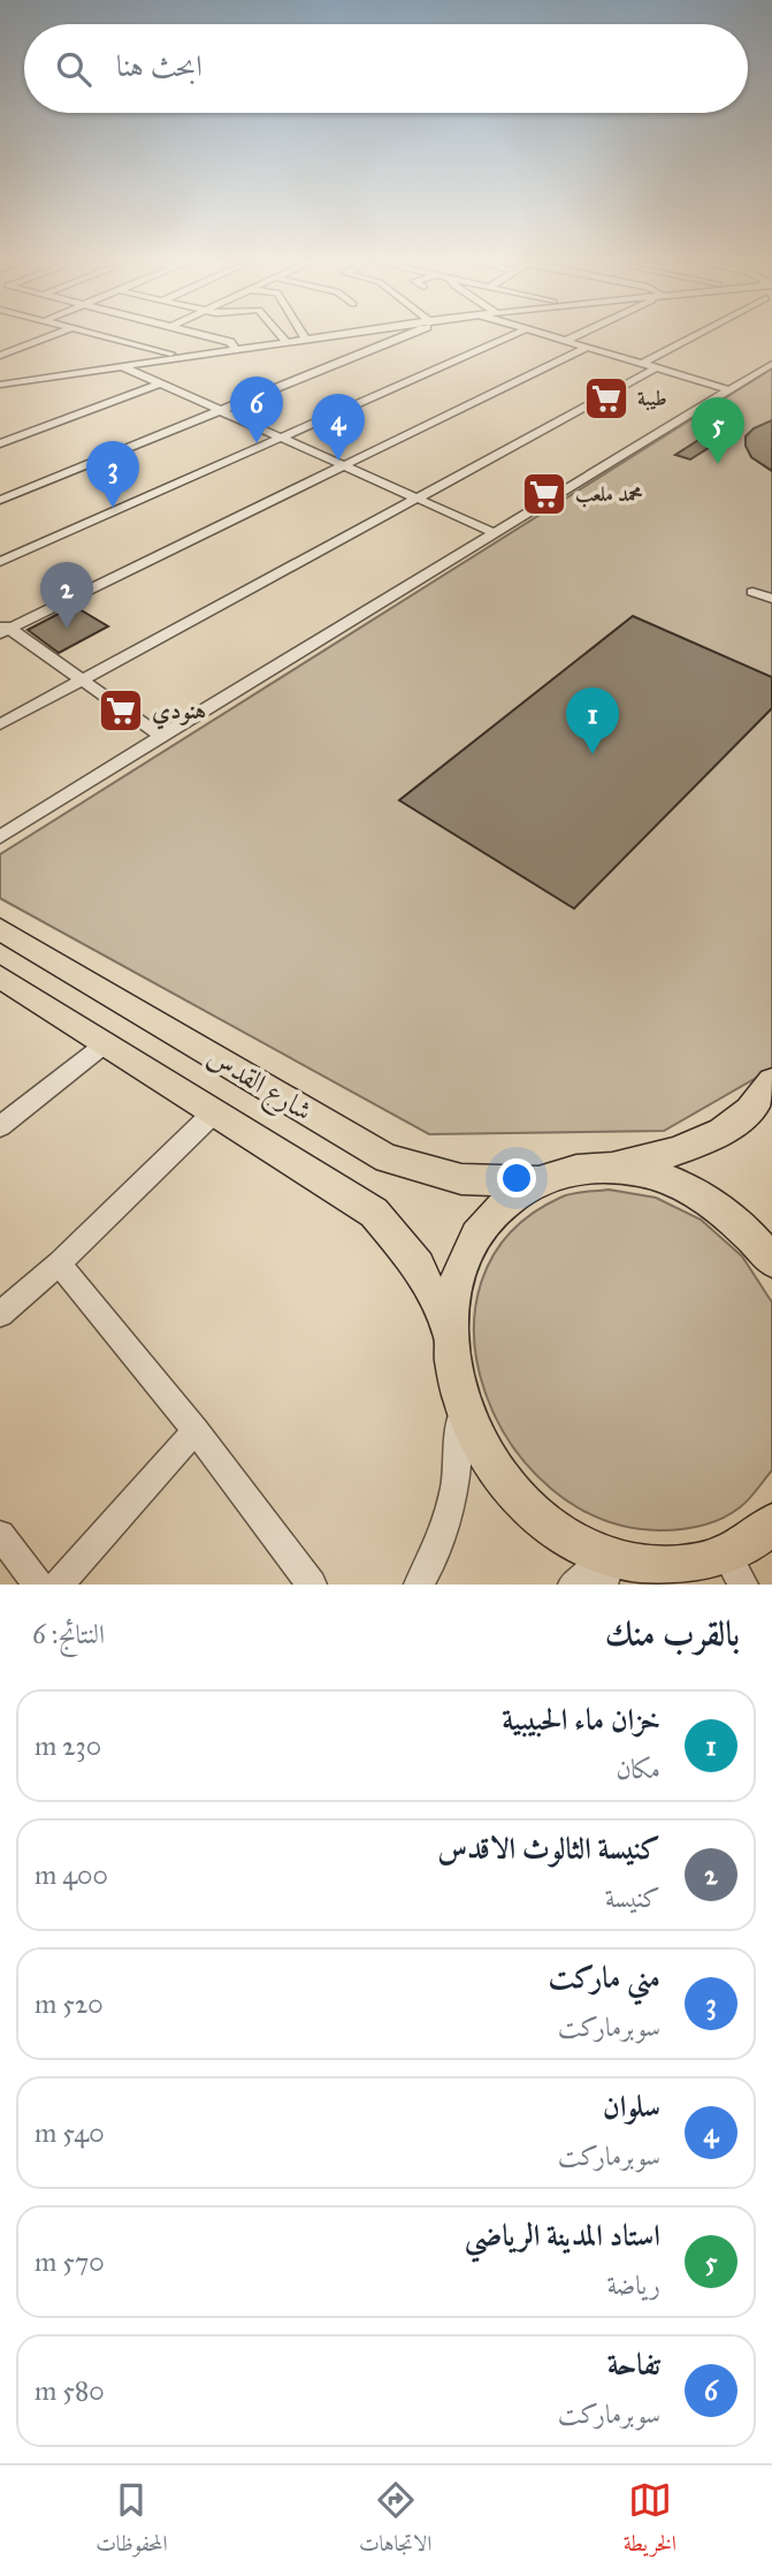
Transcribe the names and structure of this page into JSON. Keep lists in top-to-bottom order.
{
  "streets": {
    "main road": ["شارع القدس"]
  },
  "places": {
    "supermarket": ["طيبة", "محمد ملعب", "هنودي"]
  },
  "page": {
    "search": "ابحث هنا",
    "pins": [
      "6",
      "4",
      "5",
      "3",
      "2",
      "1"
    ],
    "heading": ["بالقرب منك", "النتائج: 6"],
    "list": [
      {
        "mark": "1",
        "name": "خزان ماء الحبيبية",
        "note": "مكان",
        "value": "230 m"
      },
      {
        "mark": "2",
        "name": "كنيسة الثالوث الاقدس",
        "note": "كنيسة",
        "value": "400 m"
      },
      {
        "mark": "3",
        "name": "مني ماركت",
        "note": "سوبرماركت",
        "value": "520 m"
      },
      {
        "mark": "4",
        "name": "سلوان",
        "note": "سوبرماركت",
        "value": "540 m"
      },
      {
        "mark": "5",
        "name": "استاد المدينة الرياضي",
        "note": "رياضة",
        "value": "570 m"
      },
      {
        "mark": "6",
        "name": "تفاحة",
        "note": "سوبرماركت",
        "value": "580 m"
      }
    ],
    "nav": ["الخريطة", "الاتجاهات", "المحفوظات"]
  }
}
